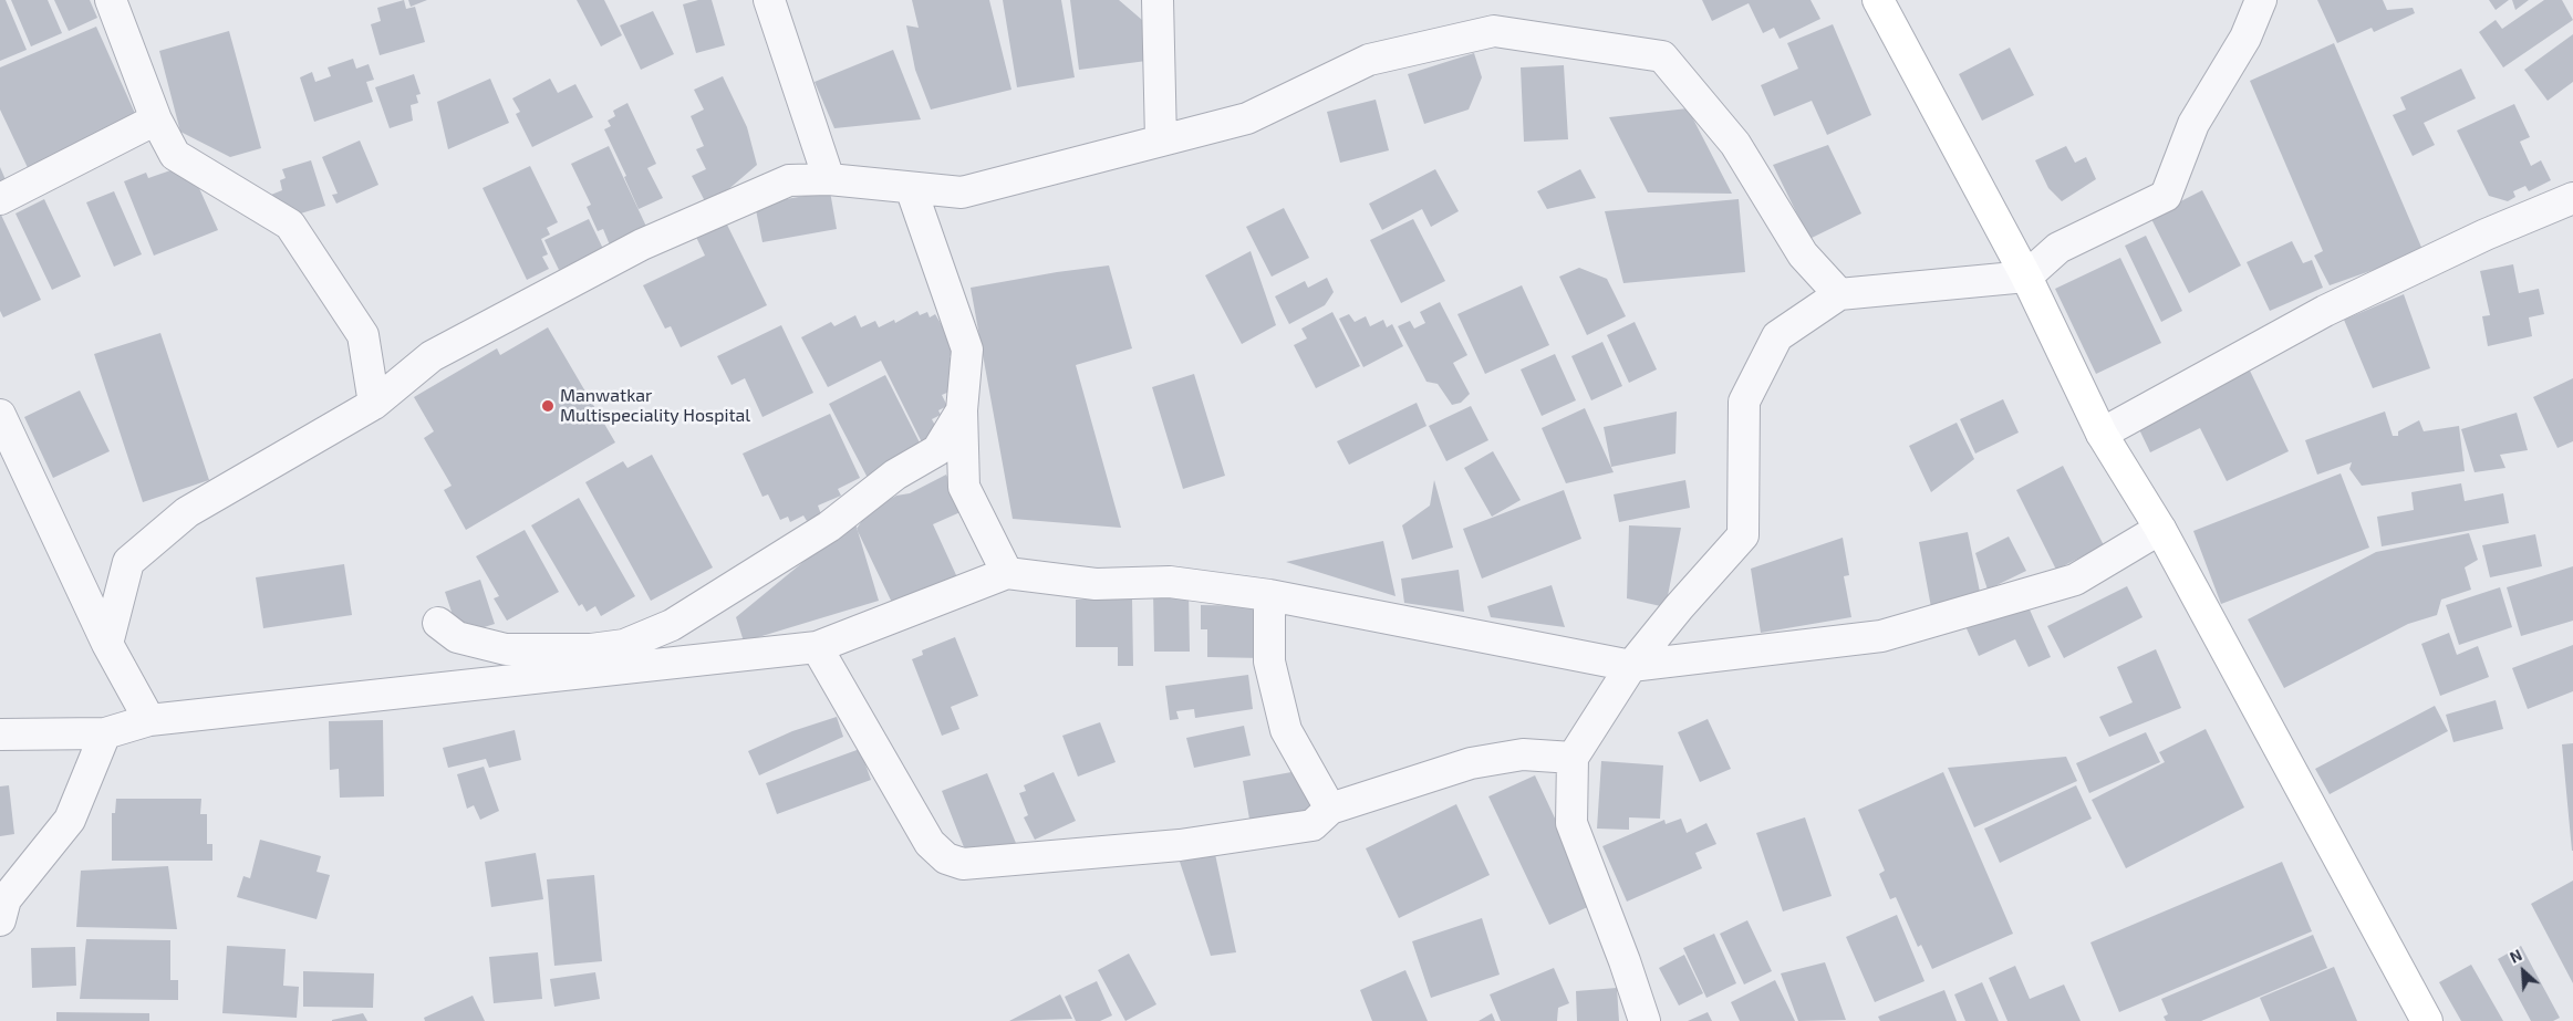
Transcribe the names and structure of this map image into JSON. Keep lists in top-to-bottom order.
{
  "places": ["Manwatkar Multispeciality Hospital"],
  "north": "top left"
}
